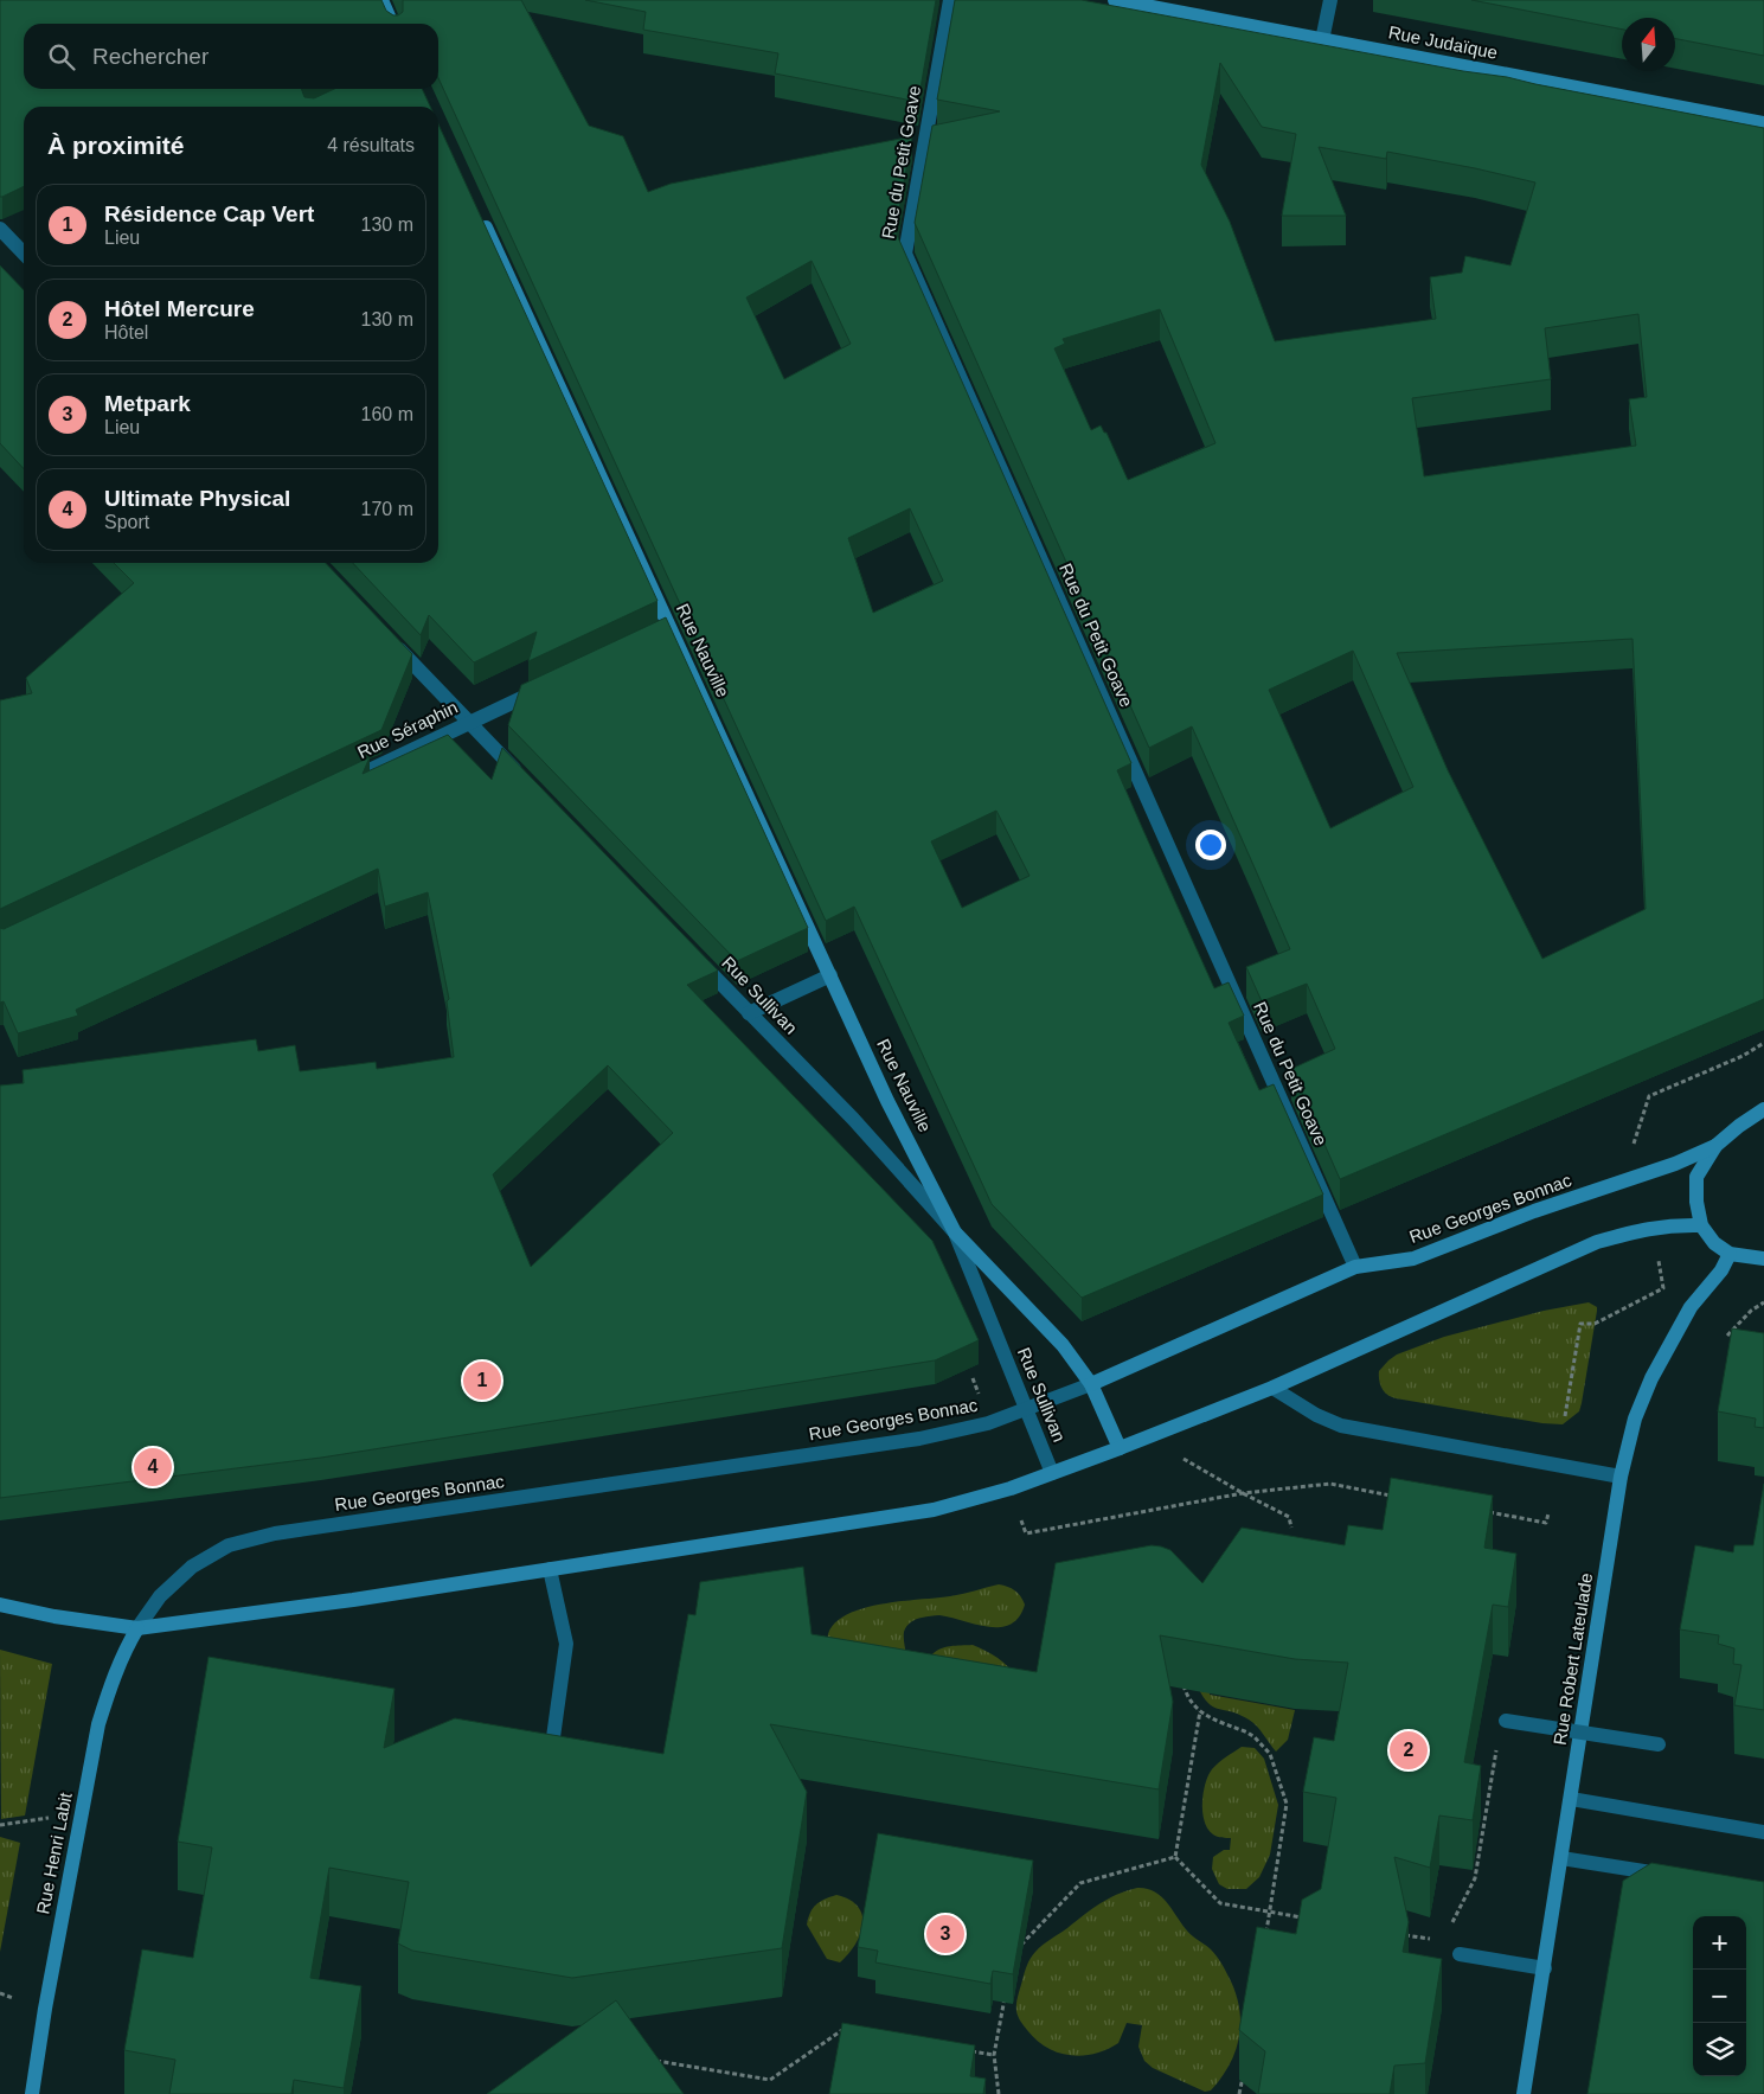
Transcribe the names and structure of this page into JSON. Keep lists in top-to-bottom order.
{
  "streets": {
    "street": [
      "Rue Judaïque",
      "Rue du Petit Goave",
      "Rue Nauville",
      "Rue Séraphin",
      "Rue Sullivan",
      "Rue Georges Bonnac",
      "Rue Robert Lateulade",
      "Rue Henri Labit"
    ]
  },
  "crossings": [
    ["Rue du Petit Goave", "Rue Georges Bonnac"],
    ["Rue Nauville", "Rue Sullivan"],
    ["Rue Sullivan", "Rue Georges Bonnac"],
    ["Rue Georges Bonnac", "Rue Henri Labit"]
  ],
  "north": "top",
  "page": {
    "search": "Rechercher",
    "heading": ["À proximité", "4 résultats"],
    "list": [
      {
        "mark": "1",
        "name": "Résidence Cap Vert",
        "note": "Lieu",
        "value": "130 m"
      },
      {
        "mark": "2",
        "name": "Hôtel Mercure",
        "note": "Hôtel",
        "value": "130 m"
      },
      {
        "mark": "3",
        "name": "Metpark",
        "note": "Lieu",
        "value": "160 m"
      },
      {
        "mark": "4",
        "name": "Ultimate Physical",
        "note": "Sport",
        "value": "170 m"
      }
    ],
    "pins": [
      "1",
      "4",
      "2",
      "3"
    ],
    "map_buttons": ["+", "−"]
  }
}
